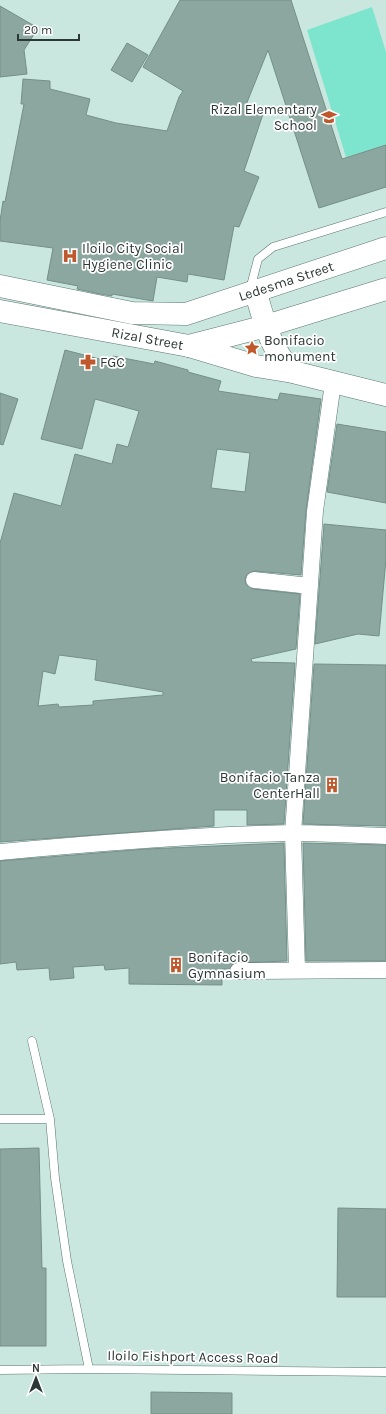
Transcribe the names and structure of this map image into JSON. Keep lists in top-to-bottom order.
{
  "streets": {
    "main road": ["Ledesma Street", "Rizal Street"],
    "lane": ["Iloilo Fishport Access Road"]
  },
  "crossings": [
    ["Ledesma Street", "Rizal Street"]
  ],
  "places": {
    "school or university": ["Rizal Elementary School"],
    "hospital": ["Iloilo City Social Hygiene Clinic"],
    "place": ["Bonifacio monument"],
    "pharmacy": ["FGC"],
    "building": ["Bonifacio Tanza CenterHall", "Bonifacio Gymnasium"]
  },
  "scale_bar": "20 m",
  "north": "top"
}
